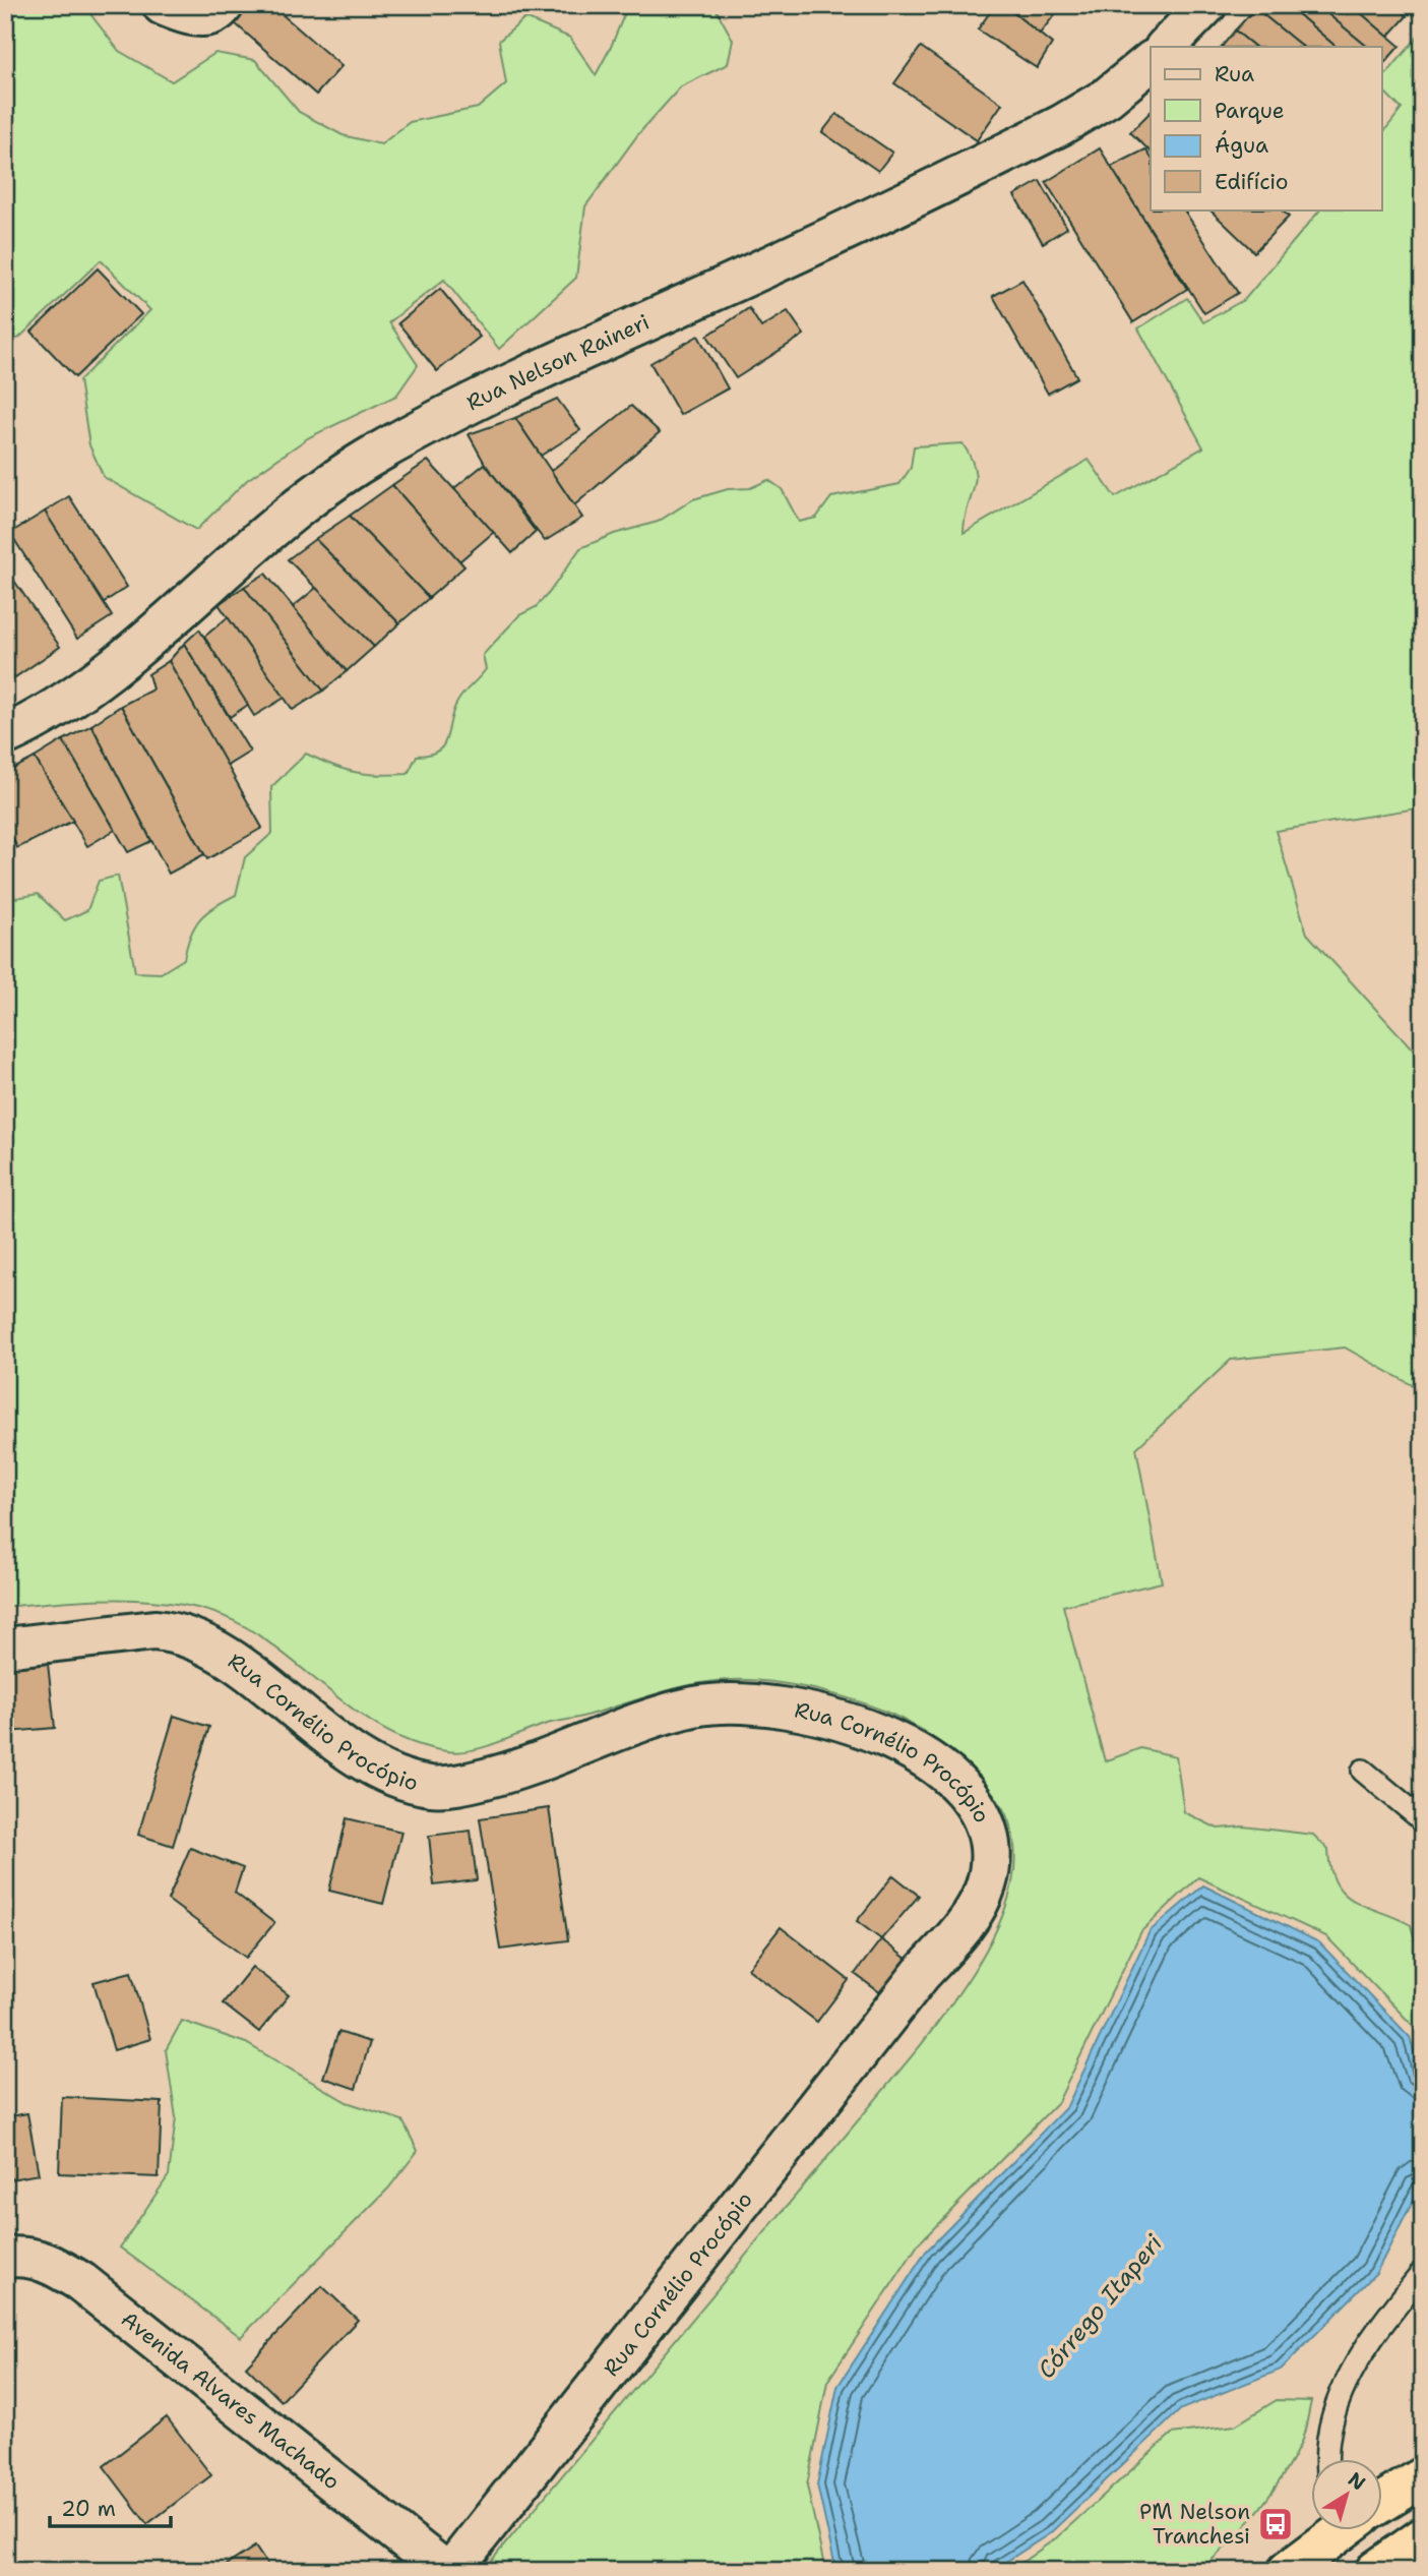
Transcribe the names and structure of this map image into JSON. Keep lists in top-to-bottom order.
{
  "streets": {
    "street": ["Rua Nelson Raineri", "Rua Cornélio Procópio", "Avenida Alvares Machado"]
  },
  "water": ["Córrego Itaperi"],
  "places": {
    "bus stop": ["PM Nelson Tranchesi"]
  },
  "legend": [
    "Rua",
    "Parque",
    "Água",
    "Edifício"
  ],
  "scale_bar": "20 m",
  "north": "top right"
}
